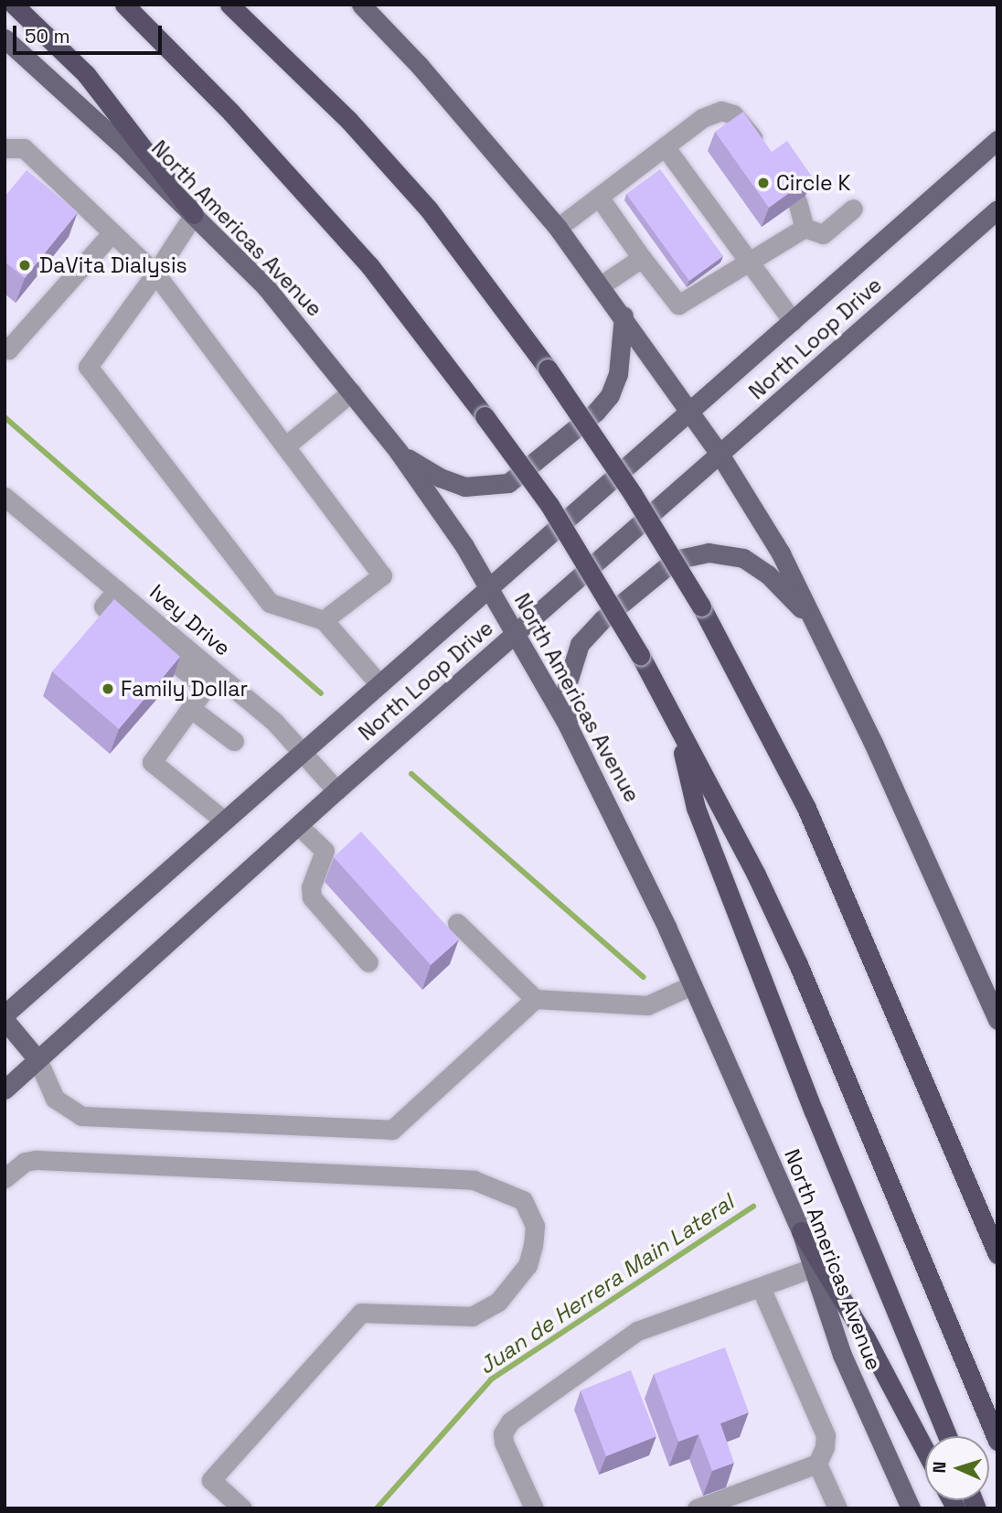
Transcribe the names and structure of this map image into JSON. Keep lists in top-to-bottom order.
{
  "streets": {
    "main road": ["North Americas Avenue", "North Loop Drive"],
    "street": ["Ivey Drive"]
  },
  "crossings": [
    ["North Americas Avenue", "North Loop Drive"],
    ["North Loop Drive", "Ivey Drive"]
  ],
  "water": ["Juan de Herrera Main Lateral"],
  "places": ["Circle K", "DaVita Dialysis", "Family Dollar"],
  "scale_bar": "50 m",
  "north": "left"
}
